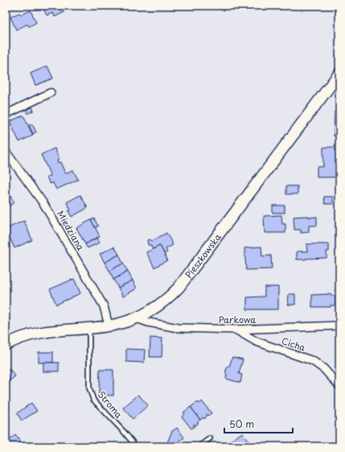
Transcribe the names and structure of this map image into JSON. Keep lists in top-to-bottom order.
{
  "streets": {
    "street": [
      "Miedziana",
      "Pieszkowska",
      "Parkowa",
      "Cicha"
    ],
    "lane": ["Stroma"]
  },
  "crossings": [
    ["Miedziana", "Pieszkowska"],
    ["Pieszkowska", "Parkowa"],
    ["Pieszkowska", "Stroma"],
    ["Parkowa", "Cicha"]
  ],
  "scale_bar": "50 m"
}
